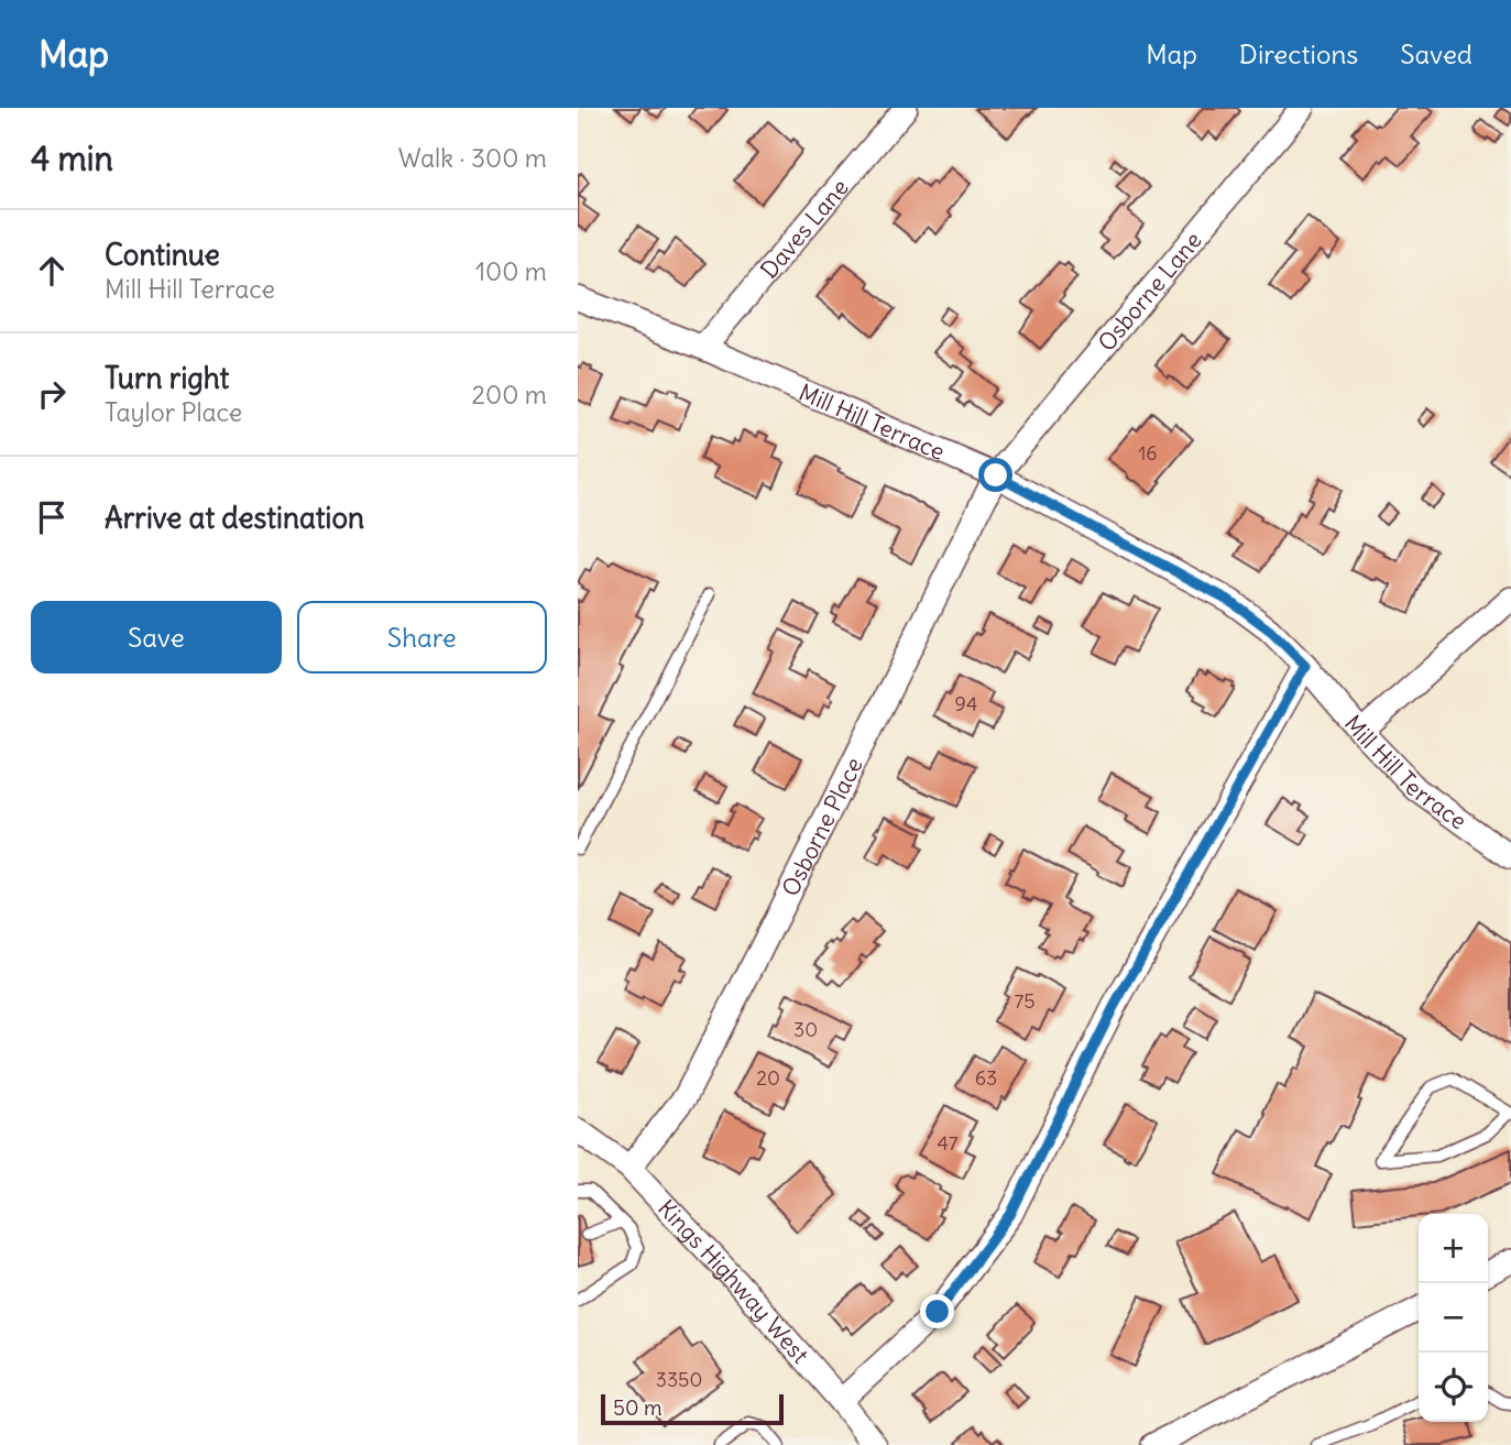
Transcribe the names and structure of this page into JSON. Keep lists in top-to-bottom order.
{
  "streets": {
    "street": [
      "Daves Lane",
      "Osborne Lane",
      "Mill Hill Terrace",
      "Osborne Place",
      "Kings Highway West"
    ]
  },
  "crossings": [
    ["Daves Lane", "Mill Hill Terrace"],
    ["Osborne Lane", "Mill Hill Terrace"],
    ["Osborne Lane", "Osborne Place"],
    ["Mill Hill Terrace", "Osborne Place"],
    ["Osborne Place", "Kings Highway West"]
  ],
  "house_numbers": [
    "16",
    "94",
    "75",
    "30",
    "20",
    "63",
    "47",
    "3350"
  ],
  "scale_bar": "50 m",
  "page": {
    "header": "Map",
    "nav": ["Map", "Directions", "Saved"],
    "heading": ["4 min", "Walk · 300 m"],
    "list": [
      ["Continue", "Mill Hill Terrace", "100 m"],
      ["Turn right", "Taylor Place", "200 m"],
      "Arrive at destination"
    ],
    "buttons": ["Save", "Share"],
    "map_buttons": ["+", "−"],
    "scale": "50 m"
  }
}
